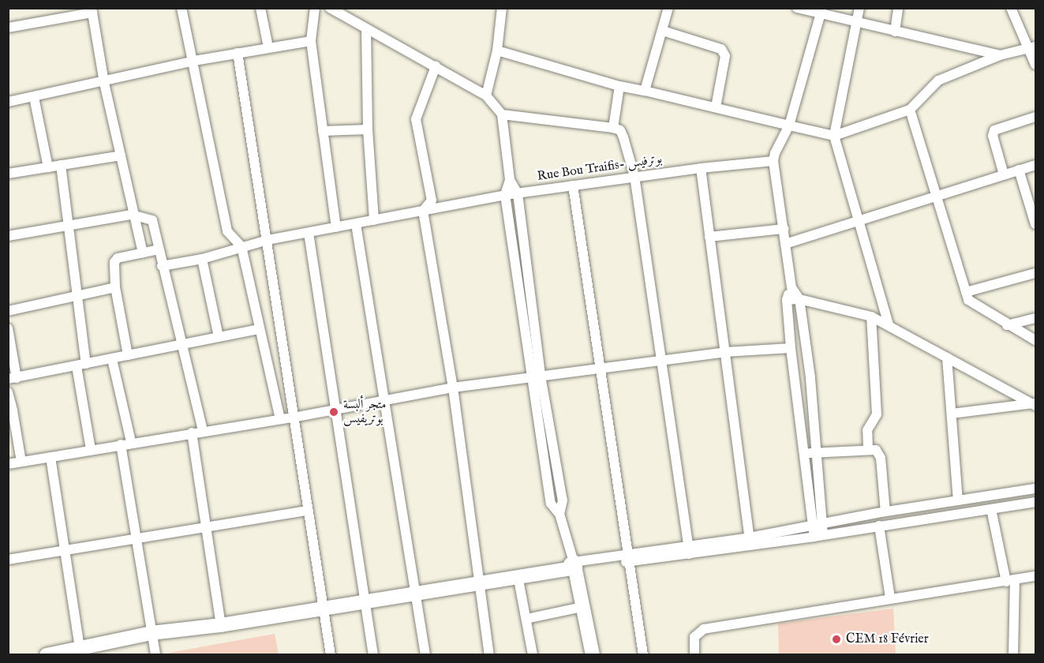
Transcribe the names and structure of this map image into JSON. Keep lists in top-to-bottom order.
{
  "streets": {
    "street": ["Rue Bou Traifis- بوترفيس"]
  },
  "places": ["متجر ألبسة بوتريفيس", "CEM 18 Février"]
}
